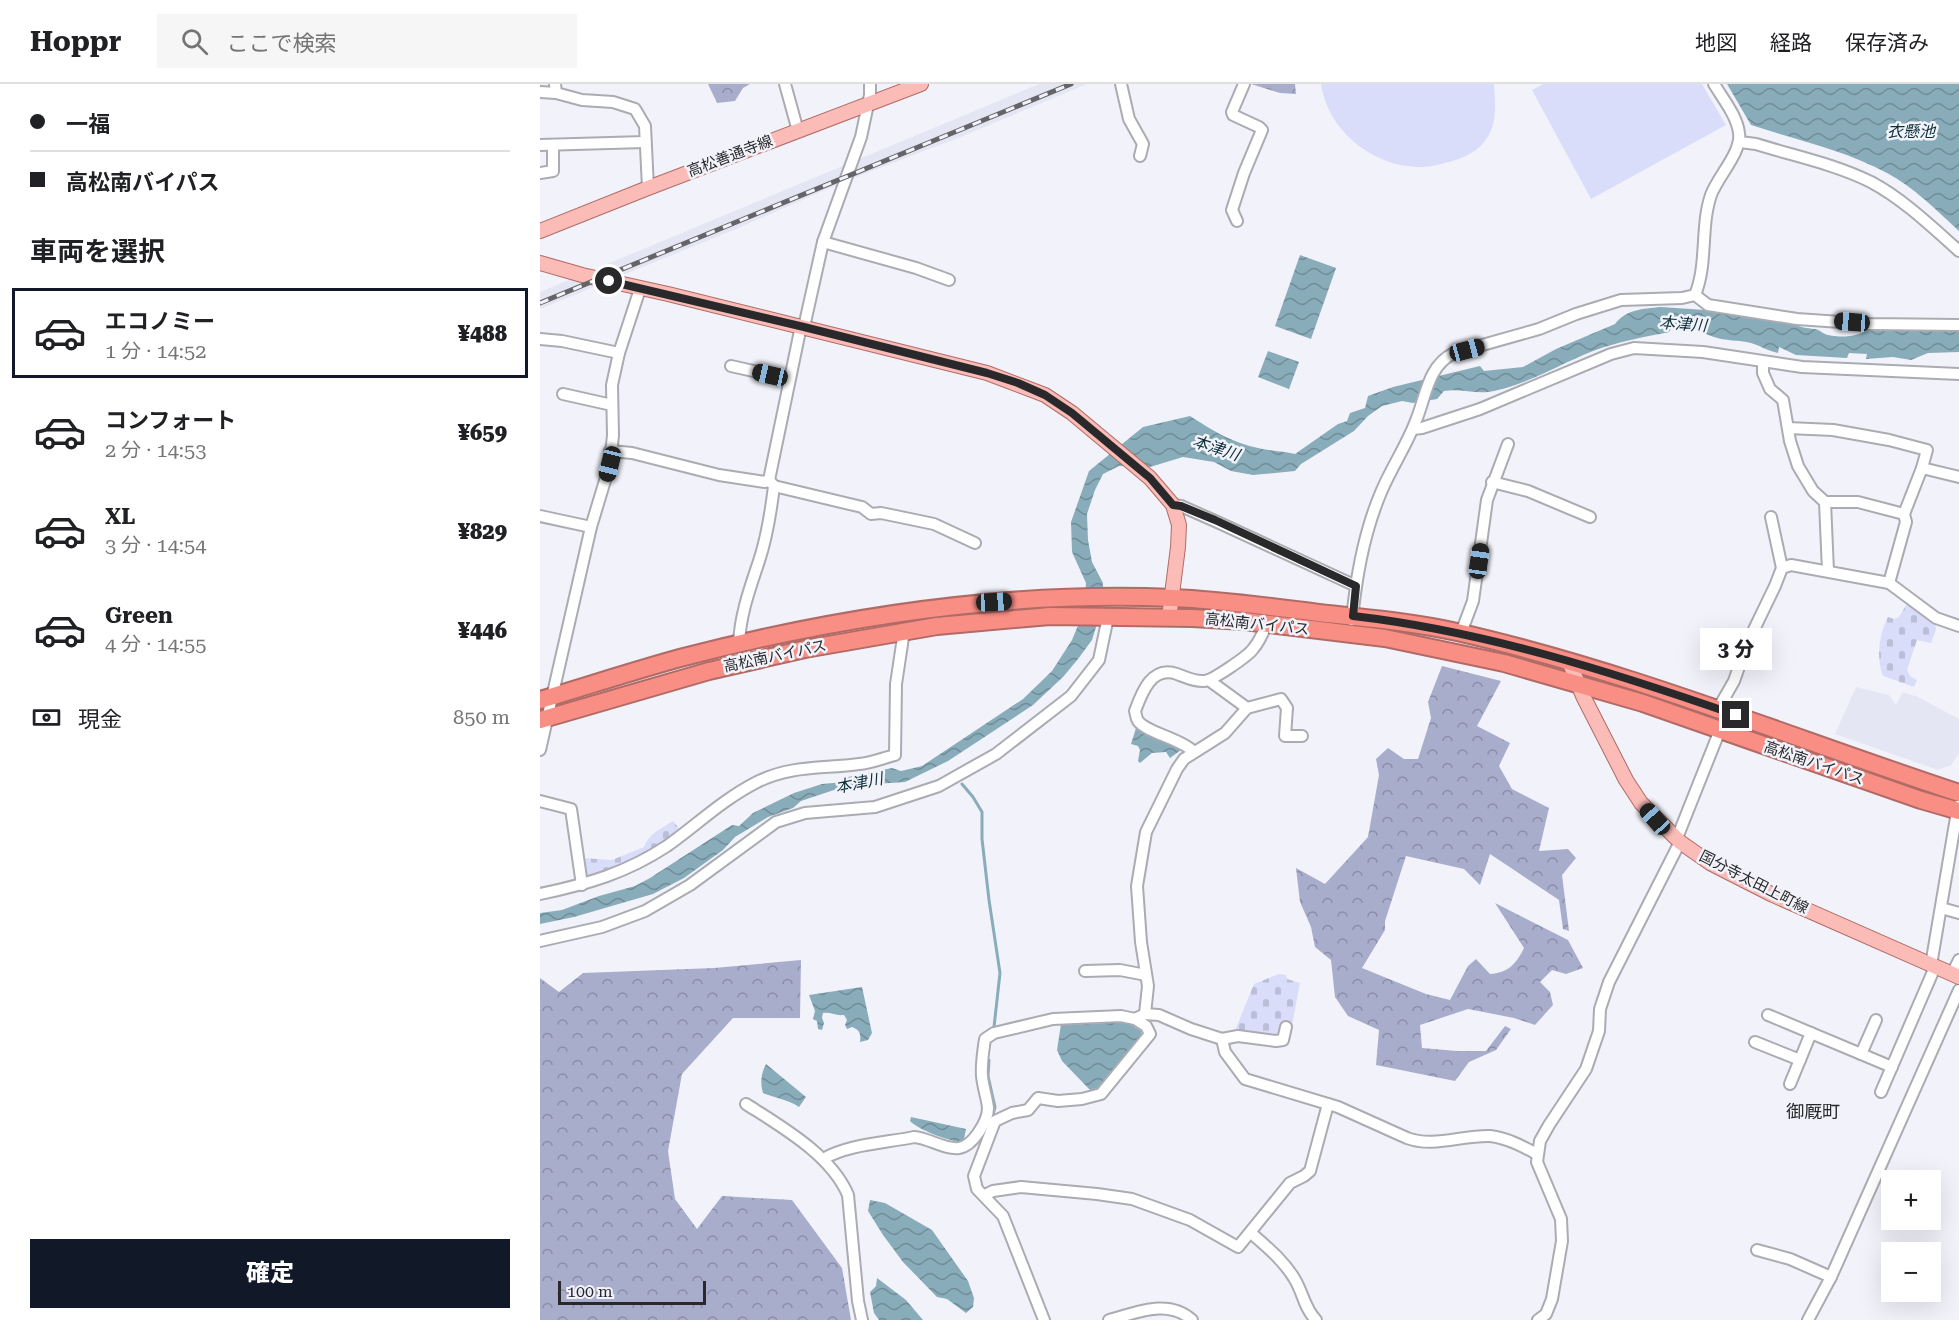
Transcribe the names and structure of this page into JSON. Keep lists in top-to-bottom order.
{
  "streets": {
    "highway": ["高松南バイパス"],
    "main road": ["高松善通寺線", "国分寺太田上町線"]
  },
  "crossings": [
    ["高松南バイパス", "国分寺太田上町線"]
  ],
  "districts": ["御厩町"],
  "water": ["衣懸池", "本津川"],
  "scale_bar": "100 m",
  "page": {
    "header": "Hoppr",
    "search": "ここで検索",
    "nav": ["地図", "経路", "保存済み"],
    "banner": ["一福", "高松南バイパス"],
    "heading": "車両を選択",
    "list": [
      {
        "name": "エコノミー",
        "note": "1 分 · 14:52",
        "value": "¥488"
      },
      {
        "name": "コンフォート",
        "note": "2 分 · 14:53",
        "value": "¥659"
      },
      {
        "name": "XL",
        "note": "3 分 · 14:54",
        "value": "¥829"
      },
      {
        "name": "Green",
        "note": "4 分 · 14:55",
        "value": "¥446"
      }
    ],
    "bubble": "3 分",
    "pay": ["現金", "850 m"],
    "map_buttons": ["+", "−"],
    "buttons": "確定",
    "scale": "100 m"
  }
}
